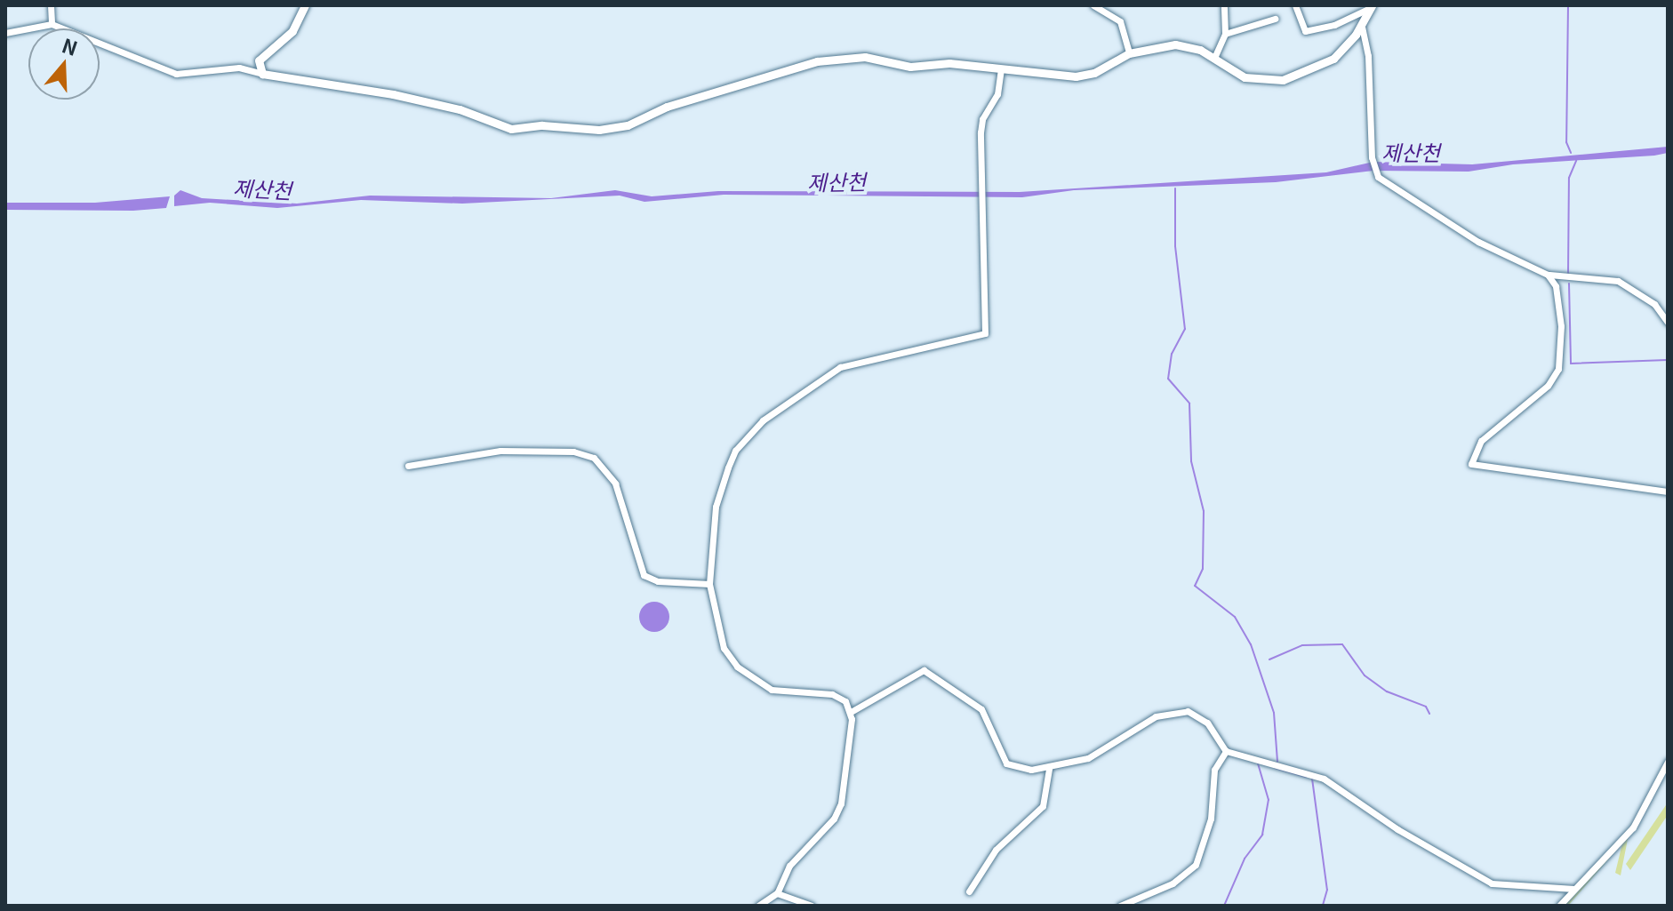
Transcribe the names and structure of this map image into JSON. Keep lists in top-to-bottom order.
{
  "water": ["제산천"],
  "north": "top"
}
